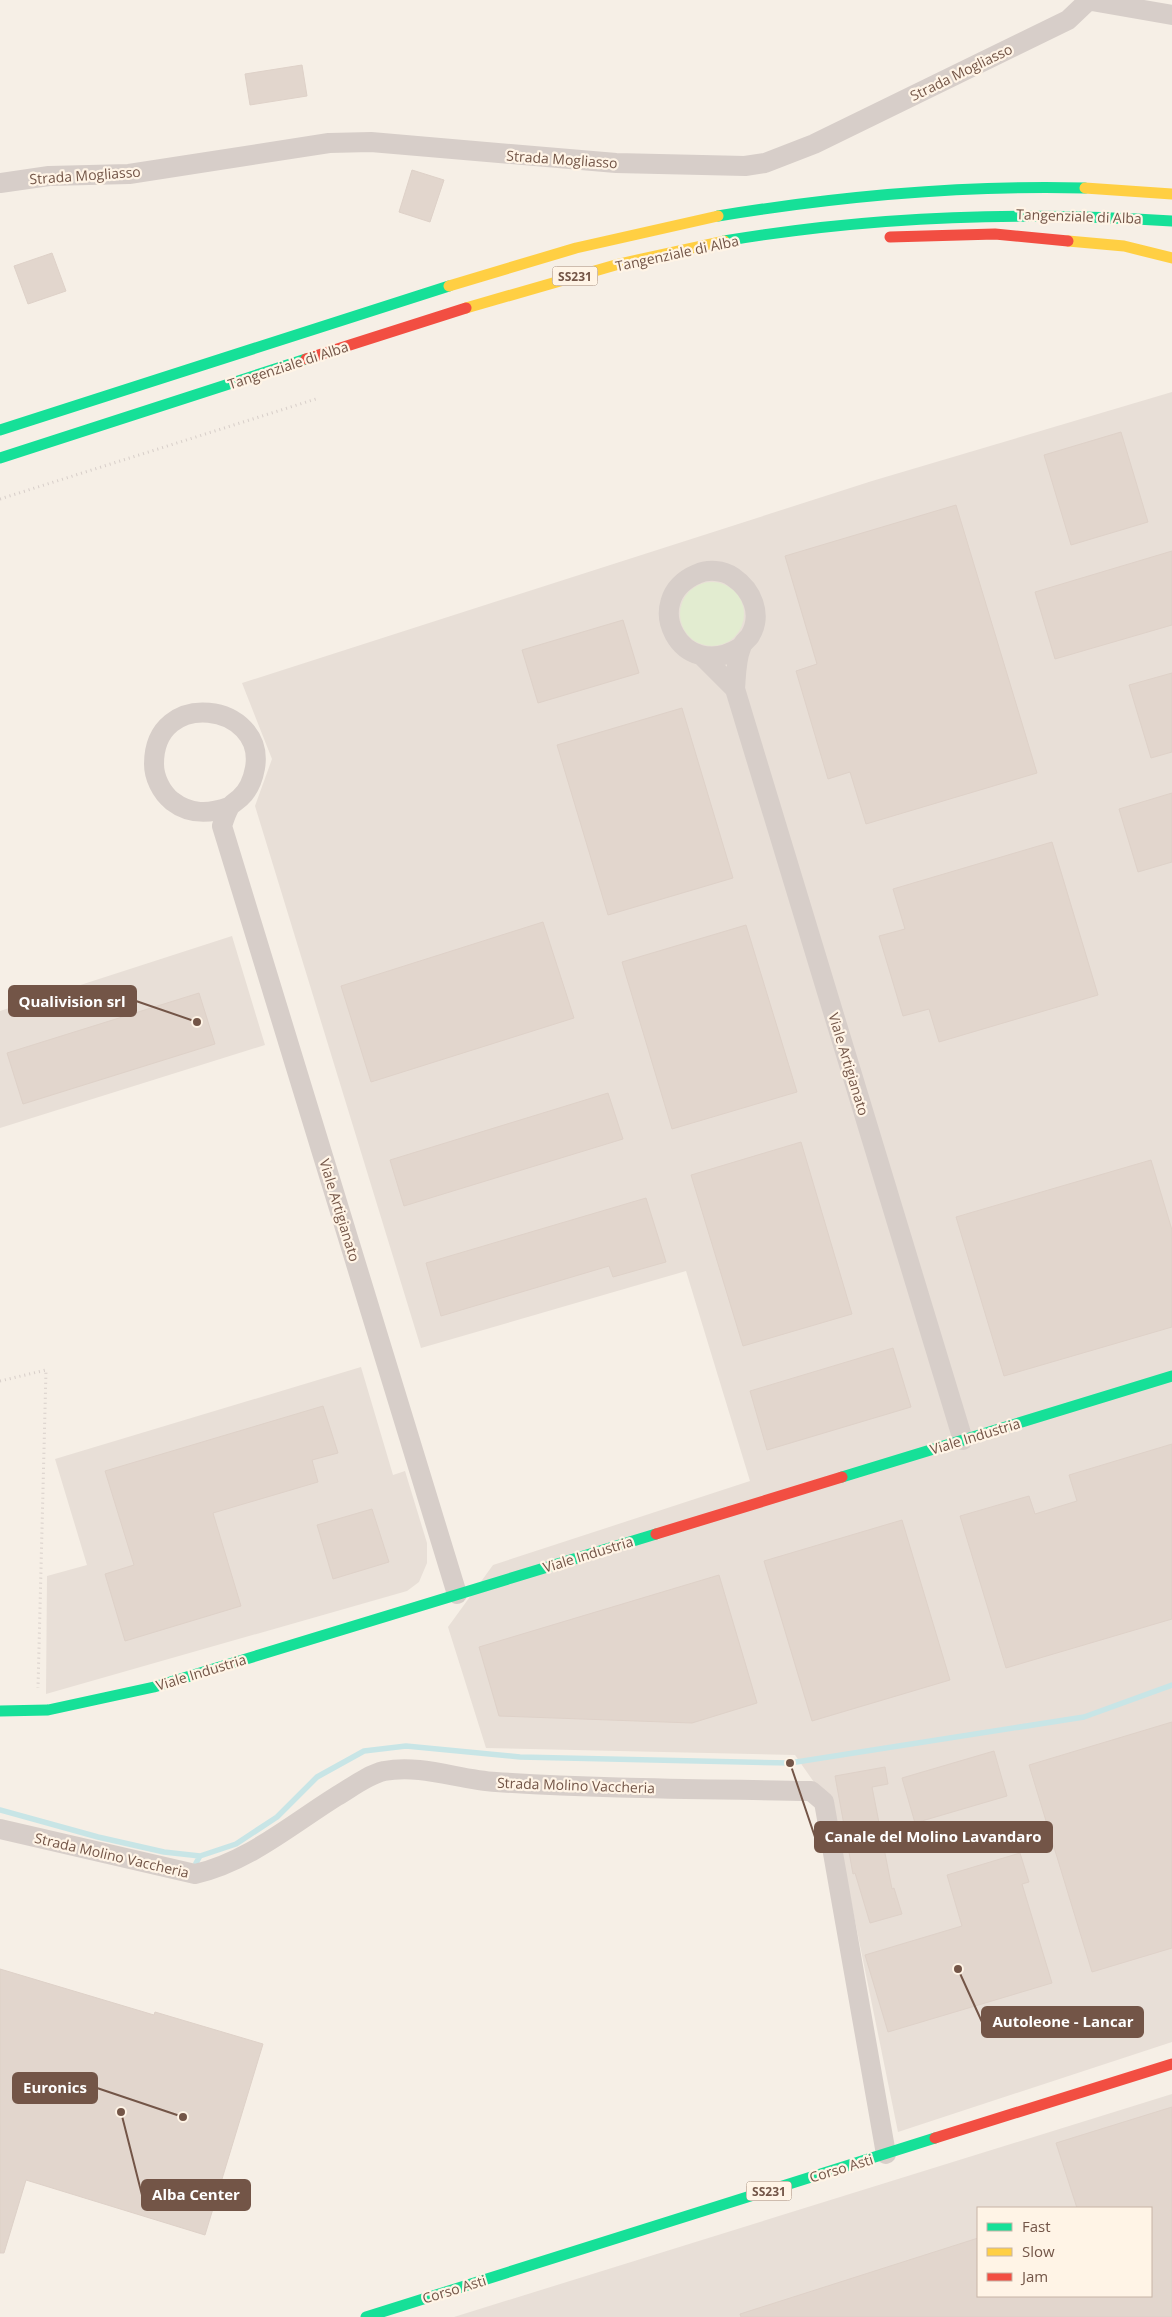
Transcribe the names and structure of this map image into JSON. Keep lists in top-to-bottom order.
{
  "streets": {
    "main road": [
      "Tangenziale di Alba",
      "SS231",
      "Viale Industria",
      "Corso Asti"
    ],
    "street": ["Strada Mogliasso", "Viale Artigianato", "Strada Molino Vaccheria"]
  },
  "crossings": [
    ["Viale Artigianato", "Viale Industria"],
    ["Strada Molino Vaccheria", "Corso Asti"]
  ],
  "places": [
    "Qualivision srl",
    "Canale del Molino Lavandaro",
    "Autoleone - Lancar",
    "Alba Center",
    "Euronics"
  ],
  "legend": ["Fast", "Slow", "Jam"]
}
